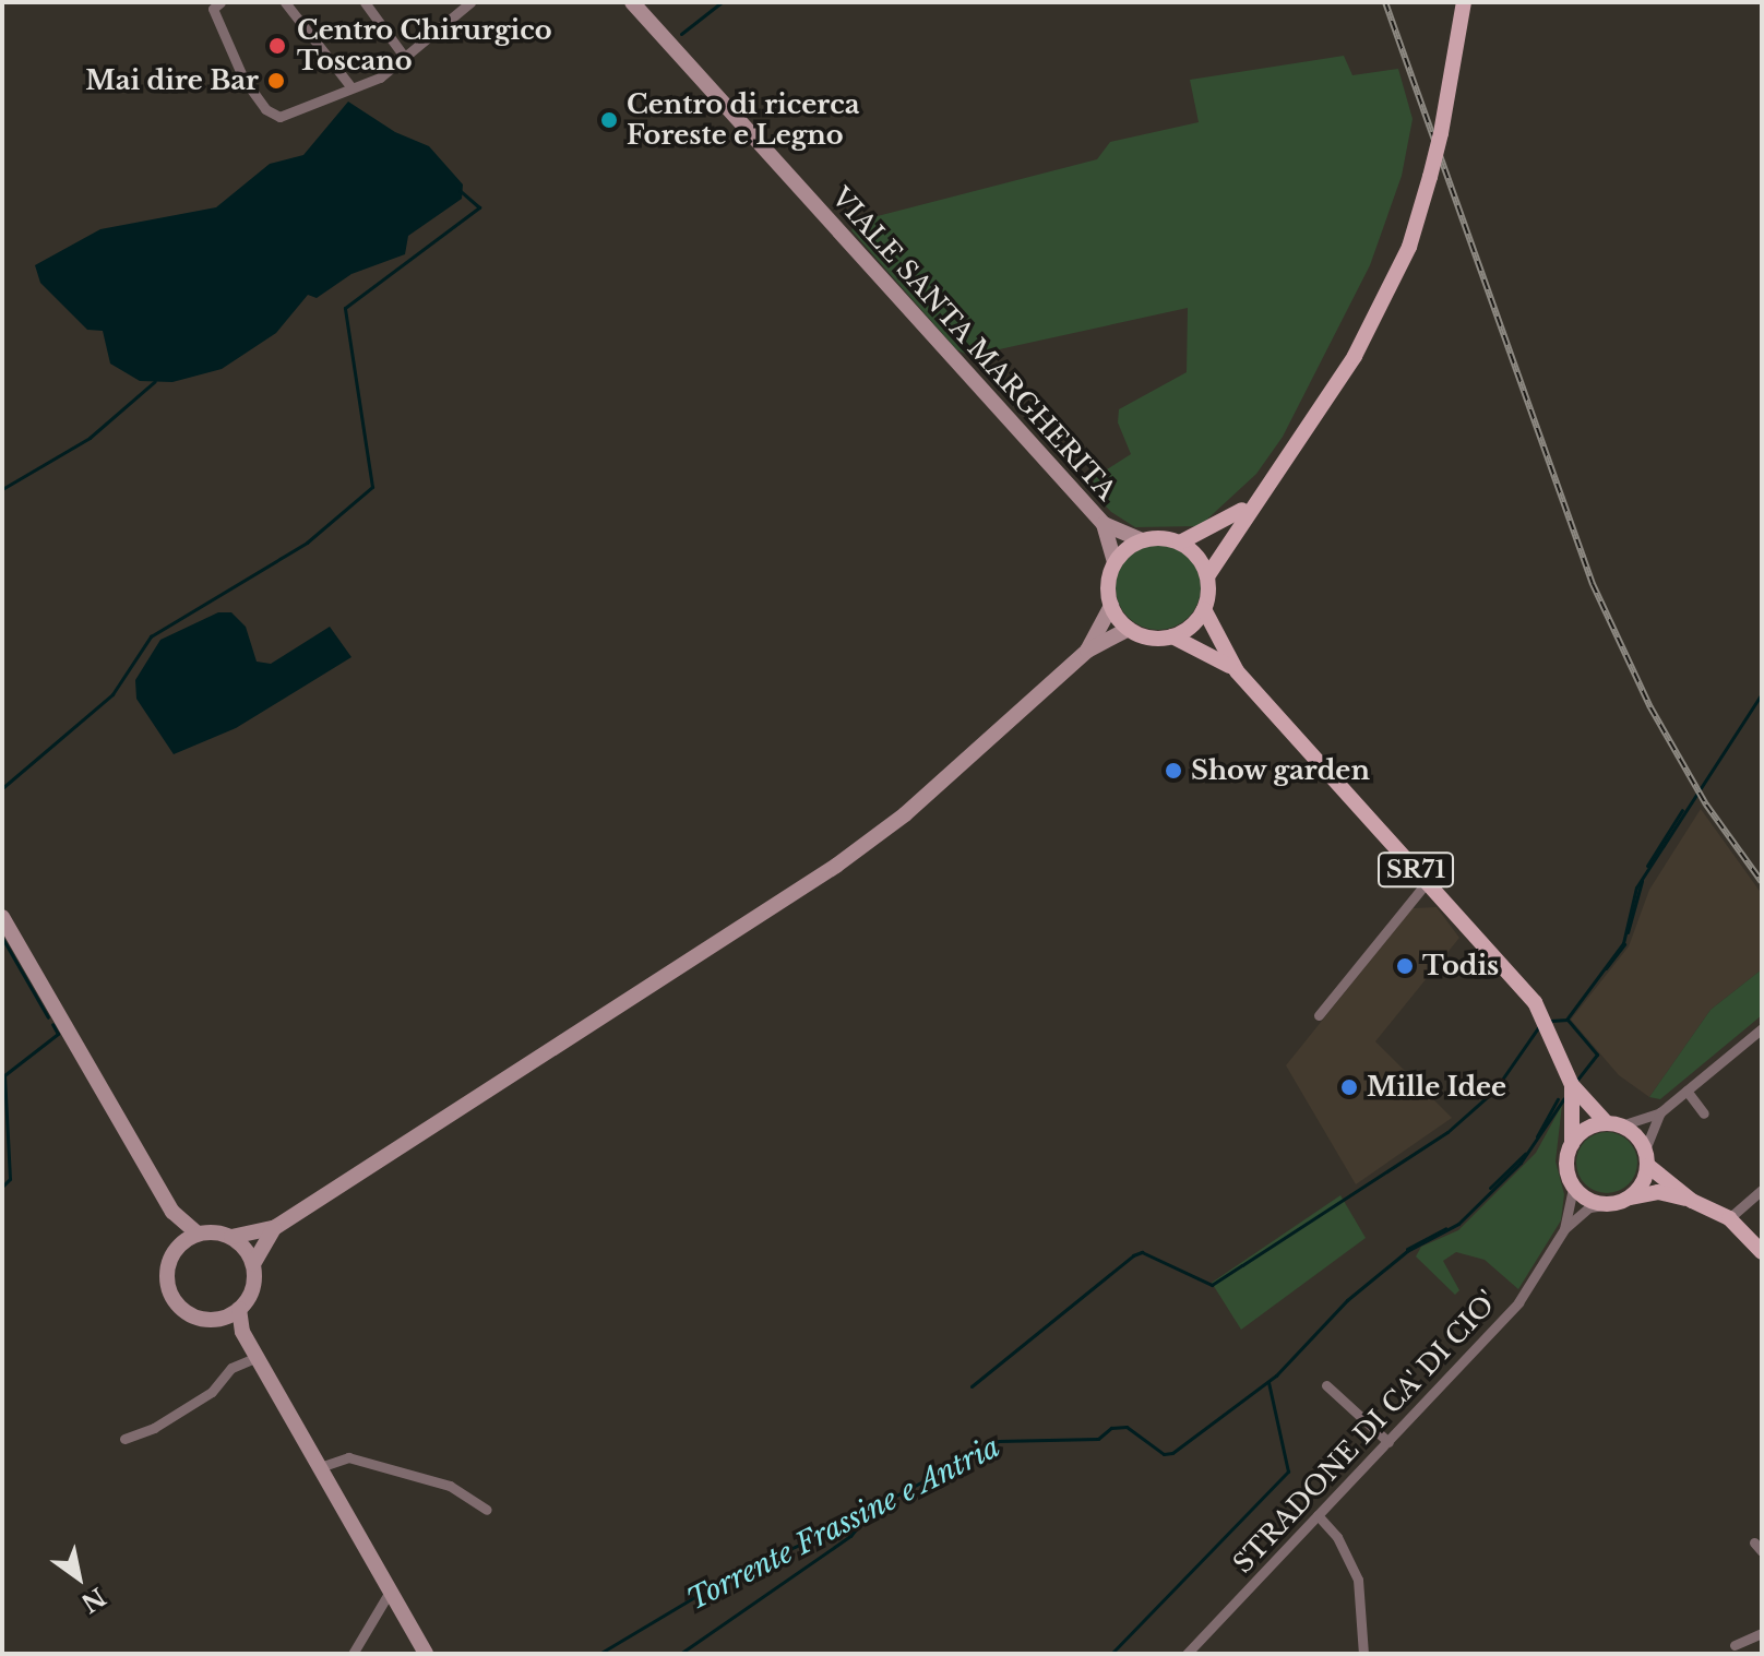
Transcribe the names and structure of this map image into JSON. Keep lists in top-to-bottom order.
{
  "streets": {
    "main road": ["SR71"],
    "street": ["VIALE SANTA MARGHERITA", "STRADONE DI CA' DI CIO'"]
  },
  "crossings": [
    ["VIALE SANTA MARGHERITA", "SR71"]
  ],
  "water": ["Torrente Frassine e Antria"],
  "places": [
    "Centro Chirurgico Toscano",
    "Mai dire Bar",
    "Centro di ricerca Foreste e Legno",
    "Show garden",
    "Todis",
    "Mille Idee"
  ],
  "north": "bottom right"
}
